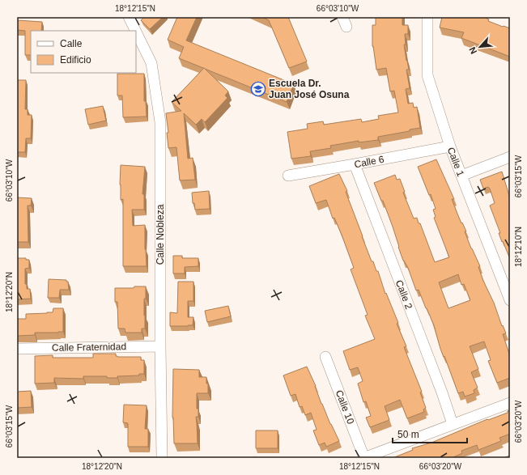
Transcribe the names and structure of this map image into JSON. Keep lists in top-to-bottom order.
{
  "streets": {
    "street": [
      "Calle 6",
      "Calle 1",
      "Calle Nobleza",
      "Calle 2",
      "Calle Fraternidad",
      "Calle 10"
    ]
  },
  "crossings": [
    ["Calle 6", "Calle 1"],
    ["Calle 6", "Calle 2"],
    ["Calle Nobleza", "Calle Fraternidad"]
  ],
  "places": {
    "school or university": ["Escuela Dr. Juan José Osuna"]
  },
  "legend": ["Calle", "Edificio"],
  "scale_bar": "50 m",
  "north": "bottom left",
  "coordinates": [
    "18°12'15\"N",
    "66°03'10\"W",
    "66°03'15\"W",
    "18°12'10\"N",
    "18°12'20\"N",
    "66°03'20\"W"
  ]
}
